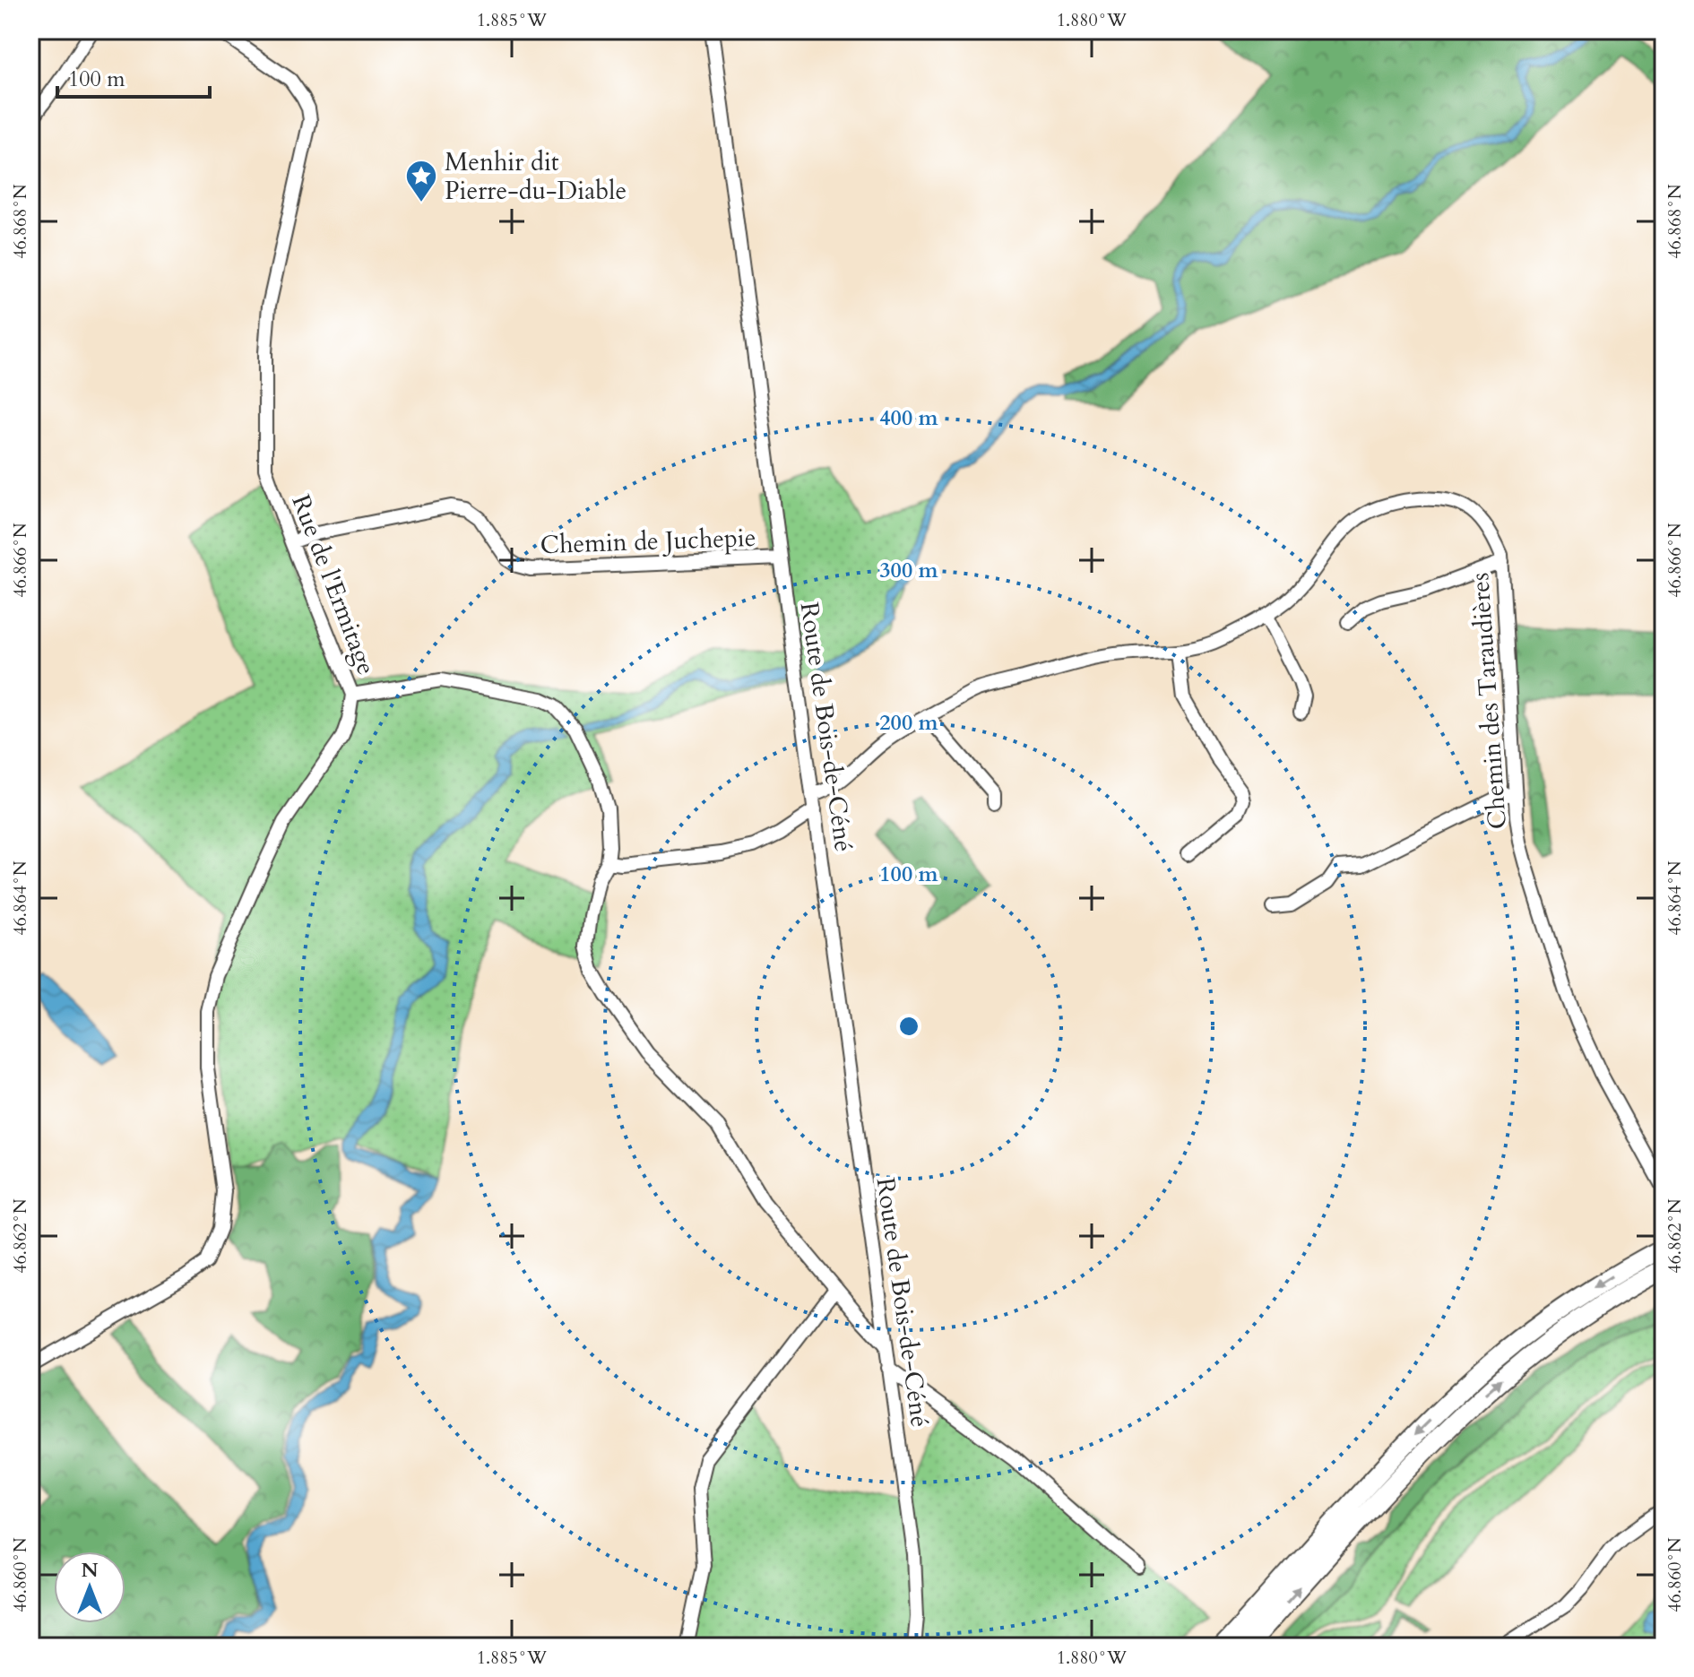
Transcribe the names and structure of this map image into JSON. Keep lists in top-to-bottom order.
{
  "streets": {
    "street": [
      "Chemin de Juchepie",
      "Rue de l'Ermitage",
      "Chemin des Taraudières",
      "Route de Bois-de-Céné"
    ]
  },
  "crossings": [
    ["Chemin de Juchepie", "Rue de l'Ermitage"],
    ["Chemin de Juchepie", "Route de Bois-de-Céné"],
    ["Chemin des Taraudières", "Route de Bois-de-Céné"]
  ],
  "places": {
    "place": ["Menhir dit Pierre-du-Diable"]
  },
  "scale_bar": "100 m",
  "north": "top",
  "coordinates": [
    "1.885°W",
    "1.880°W",
    "46.868°N",
    "46.866°N",
    "46.864°N",
    "46.862°N",
    "46.860°N"
  ],
  "rings": [
    "400 m",
    "300 m",
    "200 m",
    "100 m"
  ]
}
